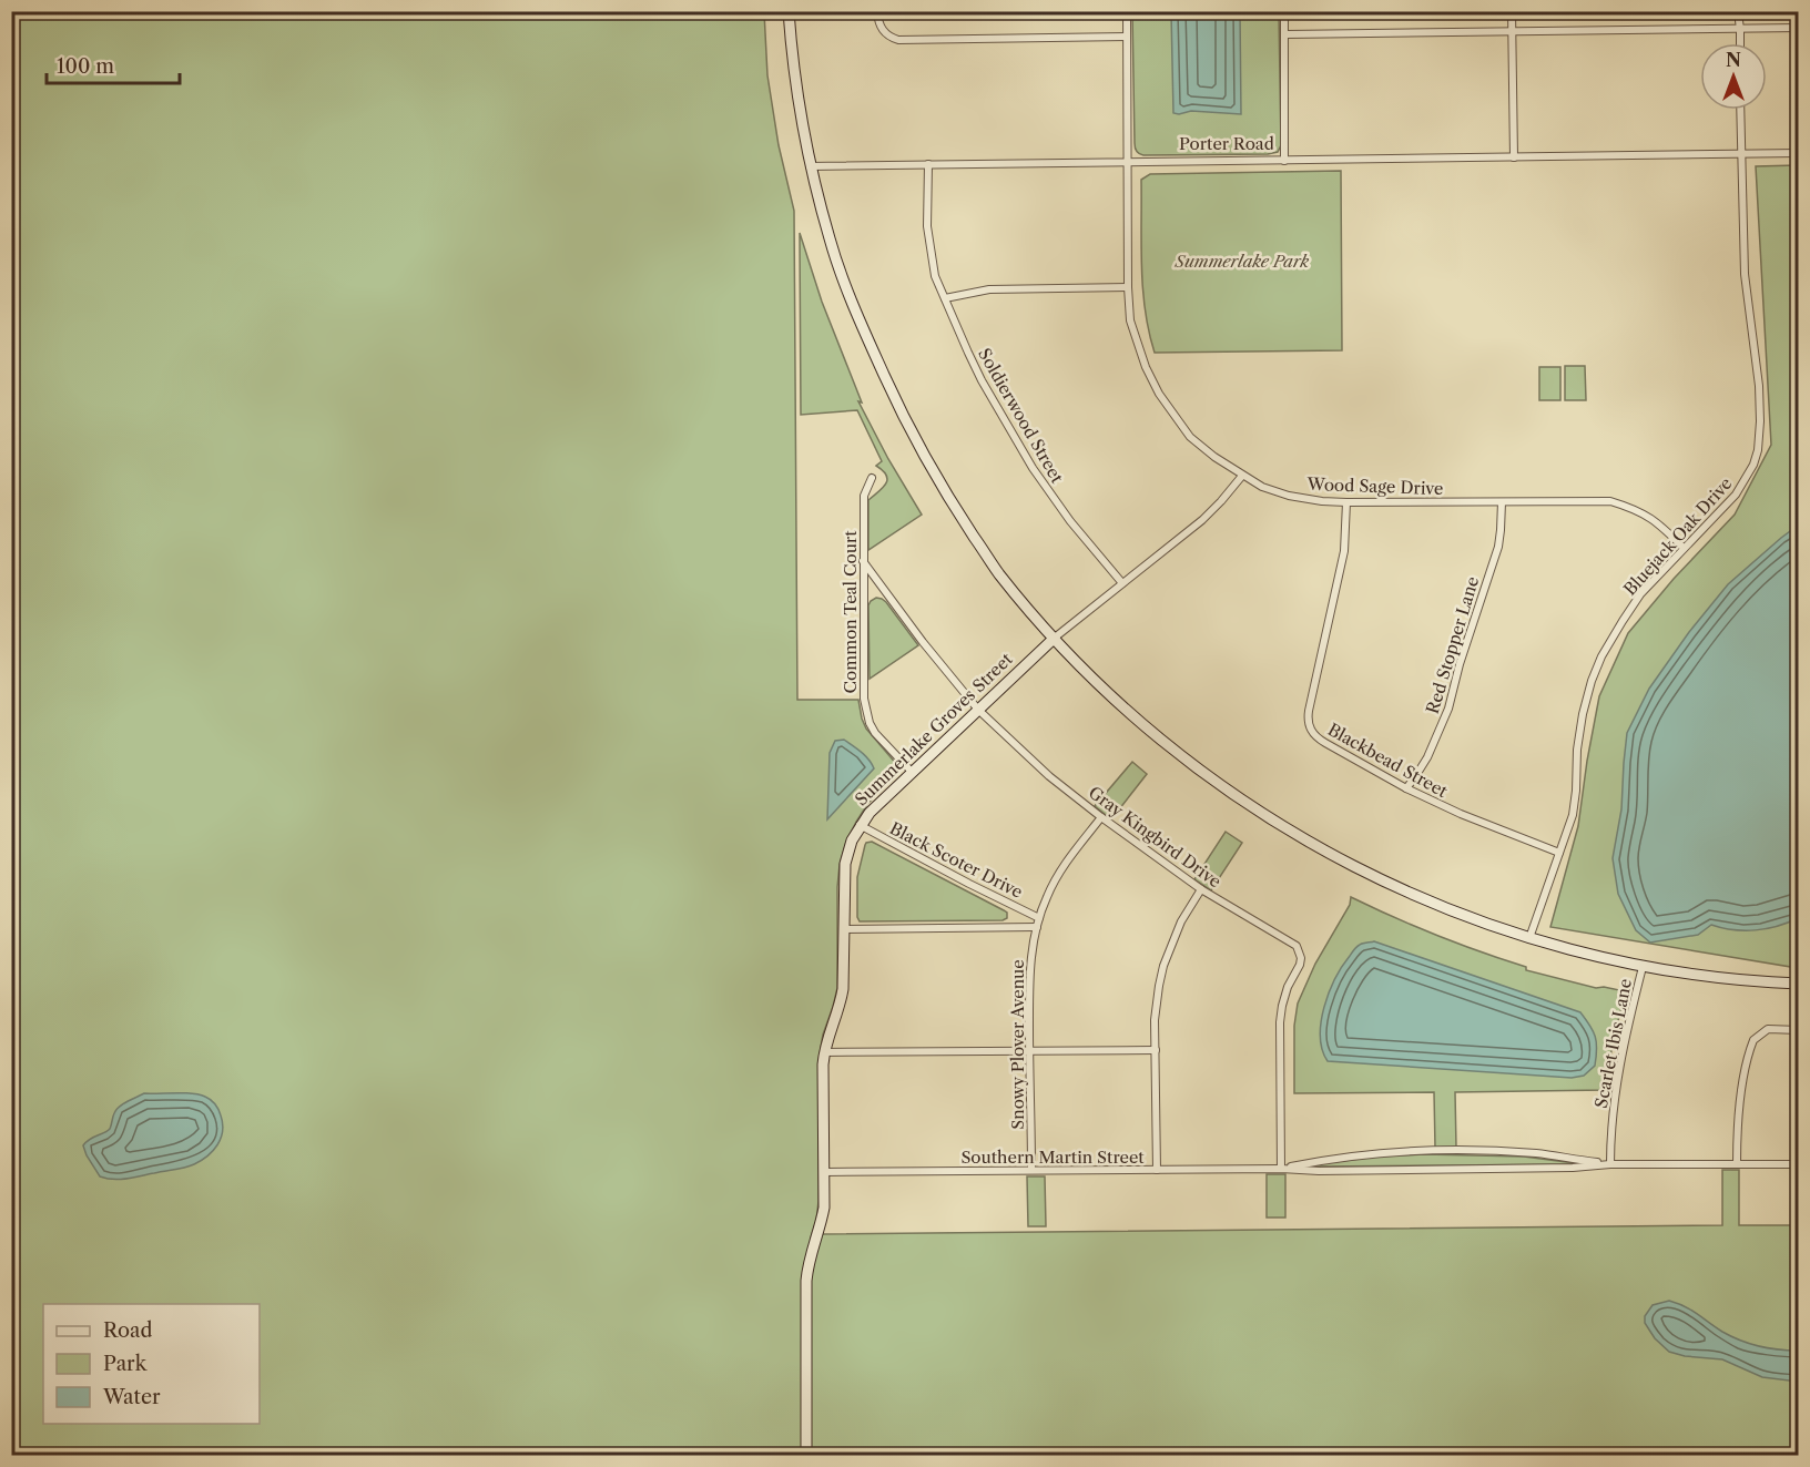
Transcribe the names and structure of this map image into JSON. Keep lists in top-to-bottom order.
{
  "streets": {
    "main road": ["Summerlake Groves Street"],
    "street": [
      "Porter Road",
      "Soldierwood Street",
      "Wood Sage Drive",
      "Bluejack Oak Drive",
      "Common Teal Court",
      "Red Stopper Lane",
      "Blackbead Street",
      "Gray Kingbird Drive",
      "Black Scoter Drive",
      "Scarlet Ibis Lane",
      "Snowy Plover Avenue",
      "Southern Martin Street"
    ]
  },
  "crossings": [
    ["Porter Road", "Soldierwood Street"],
    ["Porter Road", "Wood Sage Drive"],
    ["Porter Road", "Bluejack Oak Drive"],
    ["Soldierwood Street", "Summerlake Groves Street"],
    ["Wood Sage Drive", "Bluejack Oak Drive"],
    ["Wood Sage Drive", "Red Stopper Lane"],
    ["Wood Sage Drive", "Summerlake Groves Street"],
    ["Wood Sage Drive", "Blackbead Street"],
    ["Bluejack Oak Drive", "Blackbead Street"],
    ["Common Teal Court", "Summerlake Groves Street"],
    ["Common Teal Court", "Gray Kingbird Drive"],
    ["Red Stopper Lane", "Blackbead Street"],
    ["Summerlake Groves Street", "Gray Kingbird Drive"],
    ["Summerlake Groves Street", "Black Scoter Drive"],
    ["Summerlake Groves Street", "Southern Martin Street"],
    ["Gray Kingbird Drive", "Snowy Plover Avenue"],
    ["Gray Kingbird Drive", "Southern Martin Street"],
    ["Black Scoter Drive", "Snowy Plover Avenue"],
    ["Scarlet Ibis Lane", "Southern Martin Street"],
    ["Snowy Plover Avenue", "Southern Martin Street"]
  ],
  "parks": ["Summerlake Park"],
  "legend": ["Road", "Park", "Water"],
  "scale_bar": "100 m",
  "north": "top"
}
